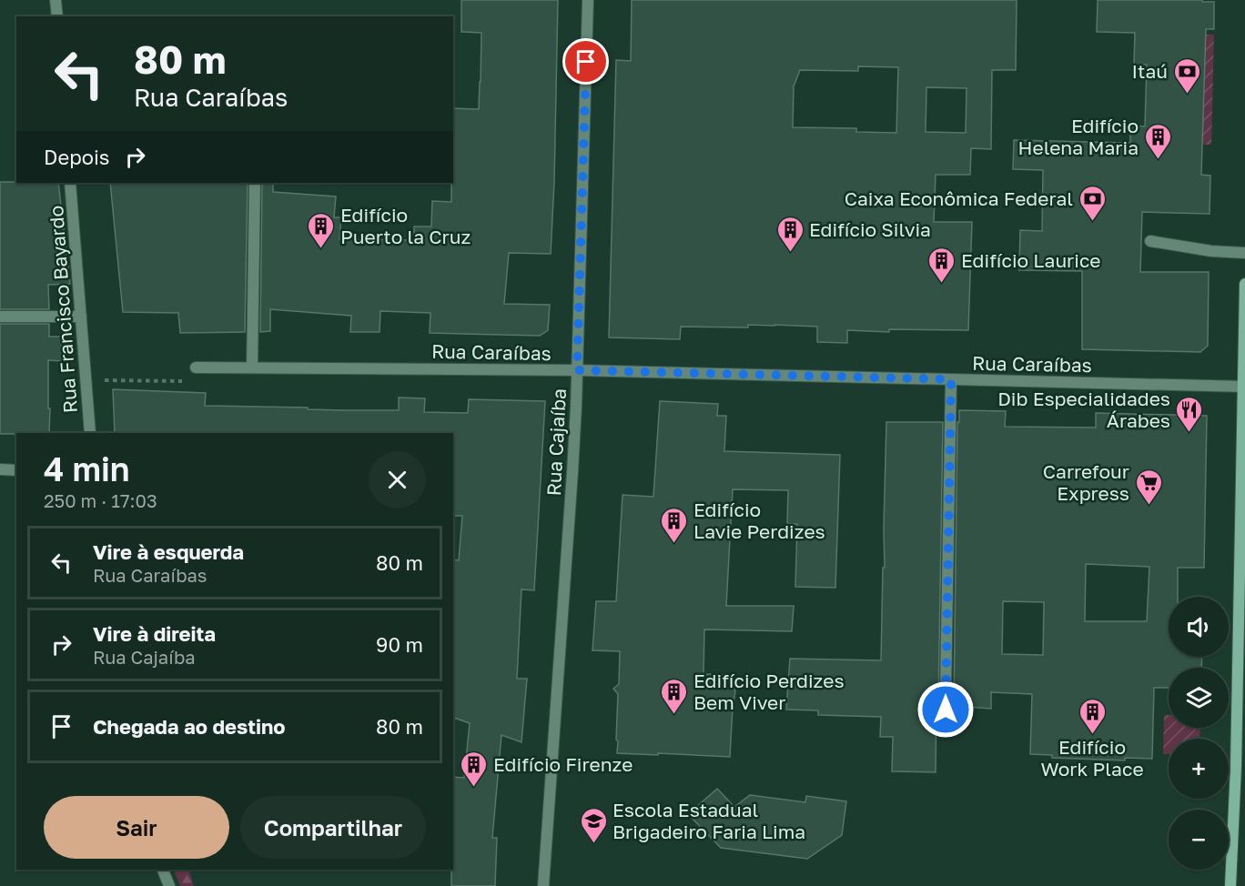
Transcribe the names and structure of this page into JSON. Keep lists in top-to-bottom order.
{
  "streets": {
    "street": ["Rua Francisco Bayardo", "Rua Caraíbas", "Rua Cajaíba"]
  },
  "crossings": [
    ["Rua Caraíbas", "Rua Cajaíba"]
  ],
  "places": {
    "bank": ["Itaú", "Caixa Econômica Federal"],
    "building": [
      "Edifício Helena Maria",
      "Edifício Puerto la Cruz",
      "Edifício Silvia",
      "Edifício Laurice",
      "Edifício Lavie Perdizes",
      "Edifício Perdizes Bem Viver",
      "Edifício Work Place",
      "Edifício Firenze"
    ],
    "restaurant": ["Dib Especialidades Árabes"],
    "supermarket": ["Carrefour Express"],
    "school or university": ["Escola Estadual Brigadeiro Faria Lima"]
  },
  "page": {
    "turn": ["80 m", "Rua Caraíbas"],
    "then": "Depois",
    "heading": ["4 min", "250 m · 17:03"],
    "list": [
      {
        "name": "Vire à esquerda",
        "note": "Rua Caraíbas",
        "value": "80 m"
      },
      {
        "name": "Vire à direita",
        "note": "Rua Cajaíba",
        "value": "90 m"
      },
      {
        "name": "Chegada ao destino",
        "value": "80 m"
      }
    ],
    "map_buttons": ["+", "−"],
    "buttons": ["Sair", "Compartilhar"]
  }
}
